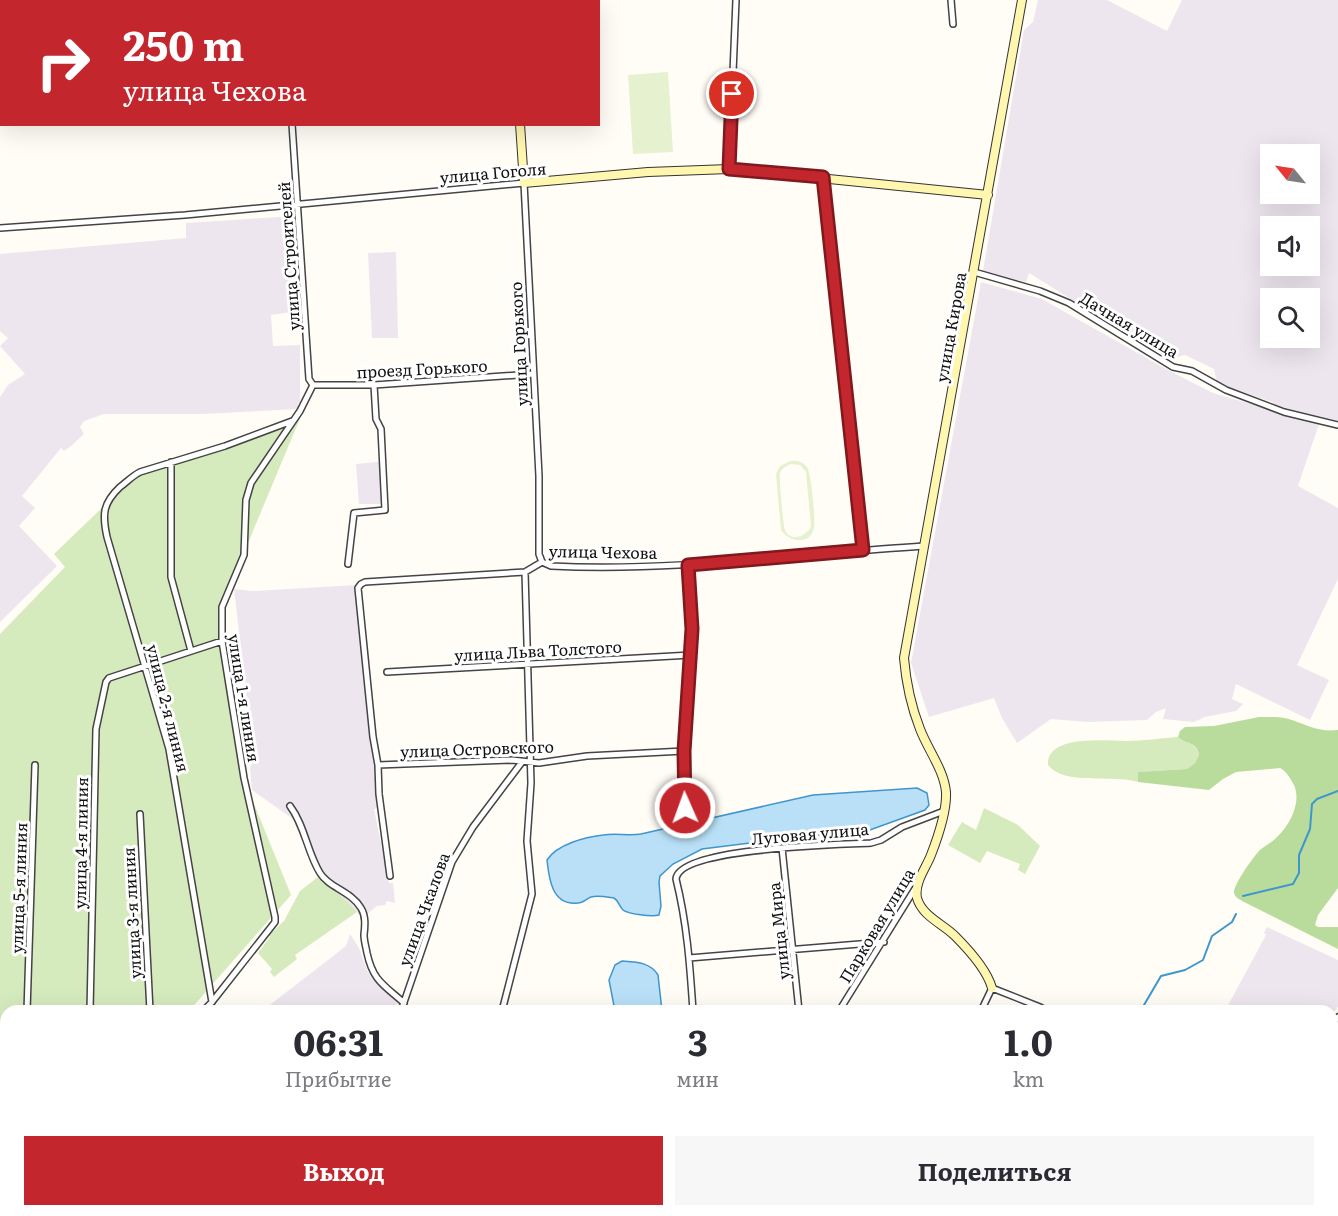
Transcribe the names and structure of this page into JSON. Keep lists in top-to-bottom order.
{
  "streets": {
    "street": [
      "улица Гоголя",
      "улица Строителей",
      "Дачная улица",
      "улица Кирова",
      "улица Горького",
      "проезд Горького",
      "улица Чехова",
      "улица Льва Толстого",
      "улица 1-я линия",
      "улица 2-я линия",
      "улица Островского",
      "Луговая улица",
      "улица 4-я линия",
      "улица 5-я линия",
      "улица Чкалова",
      "улица 3-я линия",
      "Парковая улица",
      "улица Мира"
    ]
  },
  "crossings": [
    ["улица Гоголя", "улица Строителей"],
    ["улица Гоголя", "улица Кирова"],
    ["улица Гоголя", "улица Горького"],
    ["улица Строителей", "проезд Горького"],
    ["улица Строителей", "улица 1-я линия"],
    ["Дачная улица", "улица Кирова"],
    ["улица Кирова", "улица Чехова"],
    ["улица Кирова", "Парковая улица"],
    ["улица Горького", "проезд Горького"],
    ["улица Горького", "улица Чехова"],
    ["проезд Горького", "улица 1-я линия"],
    ["улица Чехова", "улица Островского"],
    ["улица 1-я линия", "улица 2-я линия"],
    ["улица 2-я линия", "улица 4-я линия"],
    ["улица Островского", "улица Чкалова"],
    ["Луговая улица", "Парковая улица"],
    ["Луговая улица", "улица Мира"]
  ],
  "north": "top left",
  "page": {
    "turn": ["250 m", "улица Чехова"],
    "eta": [
      "06:31",
      "Прибытие",
      "3",
      "мин",
      "1.0",
      "km"
    ],
    "buttons": ["Выход", "Поделиться"]
  }
}
